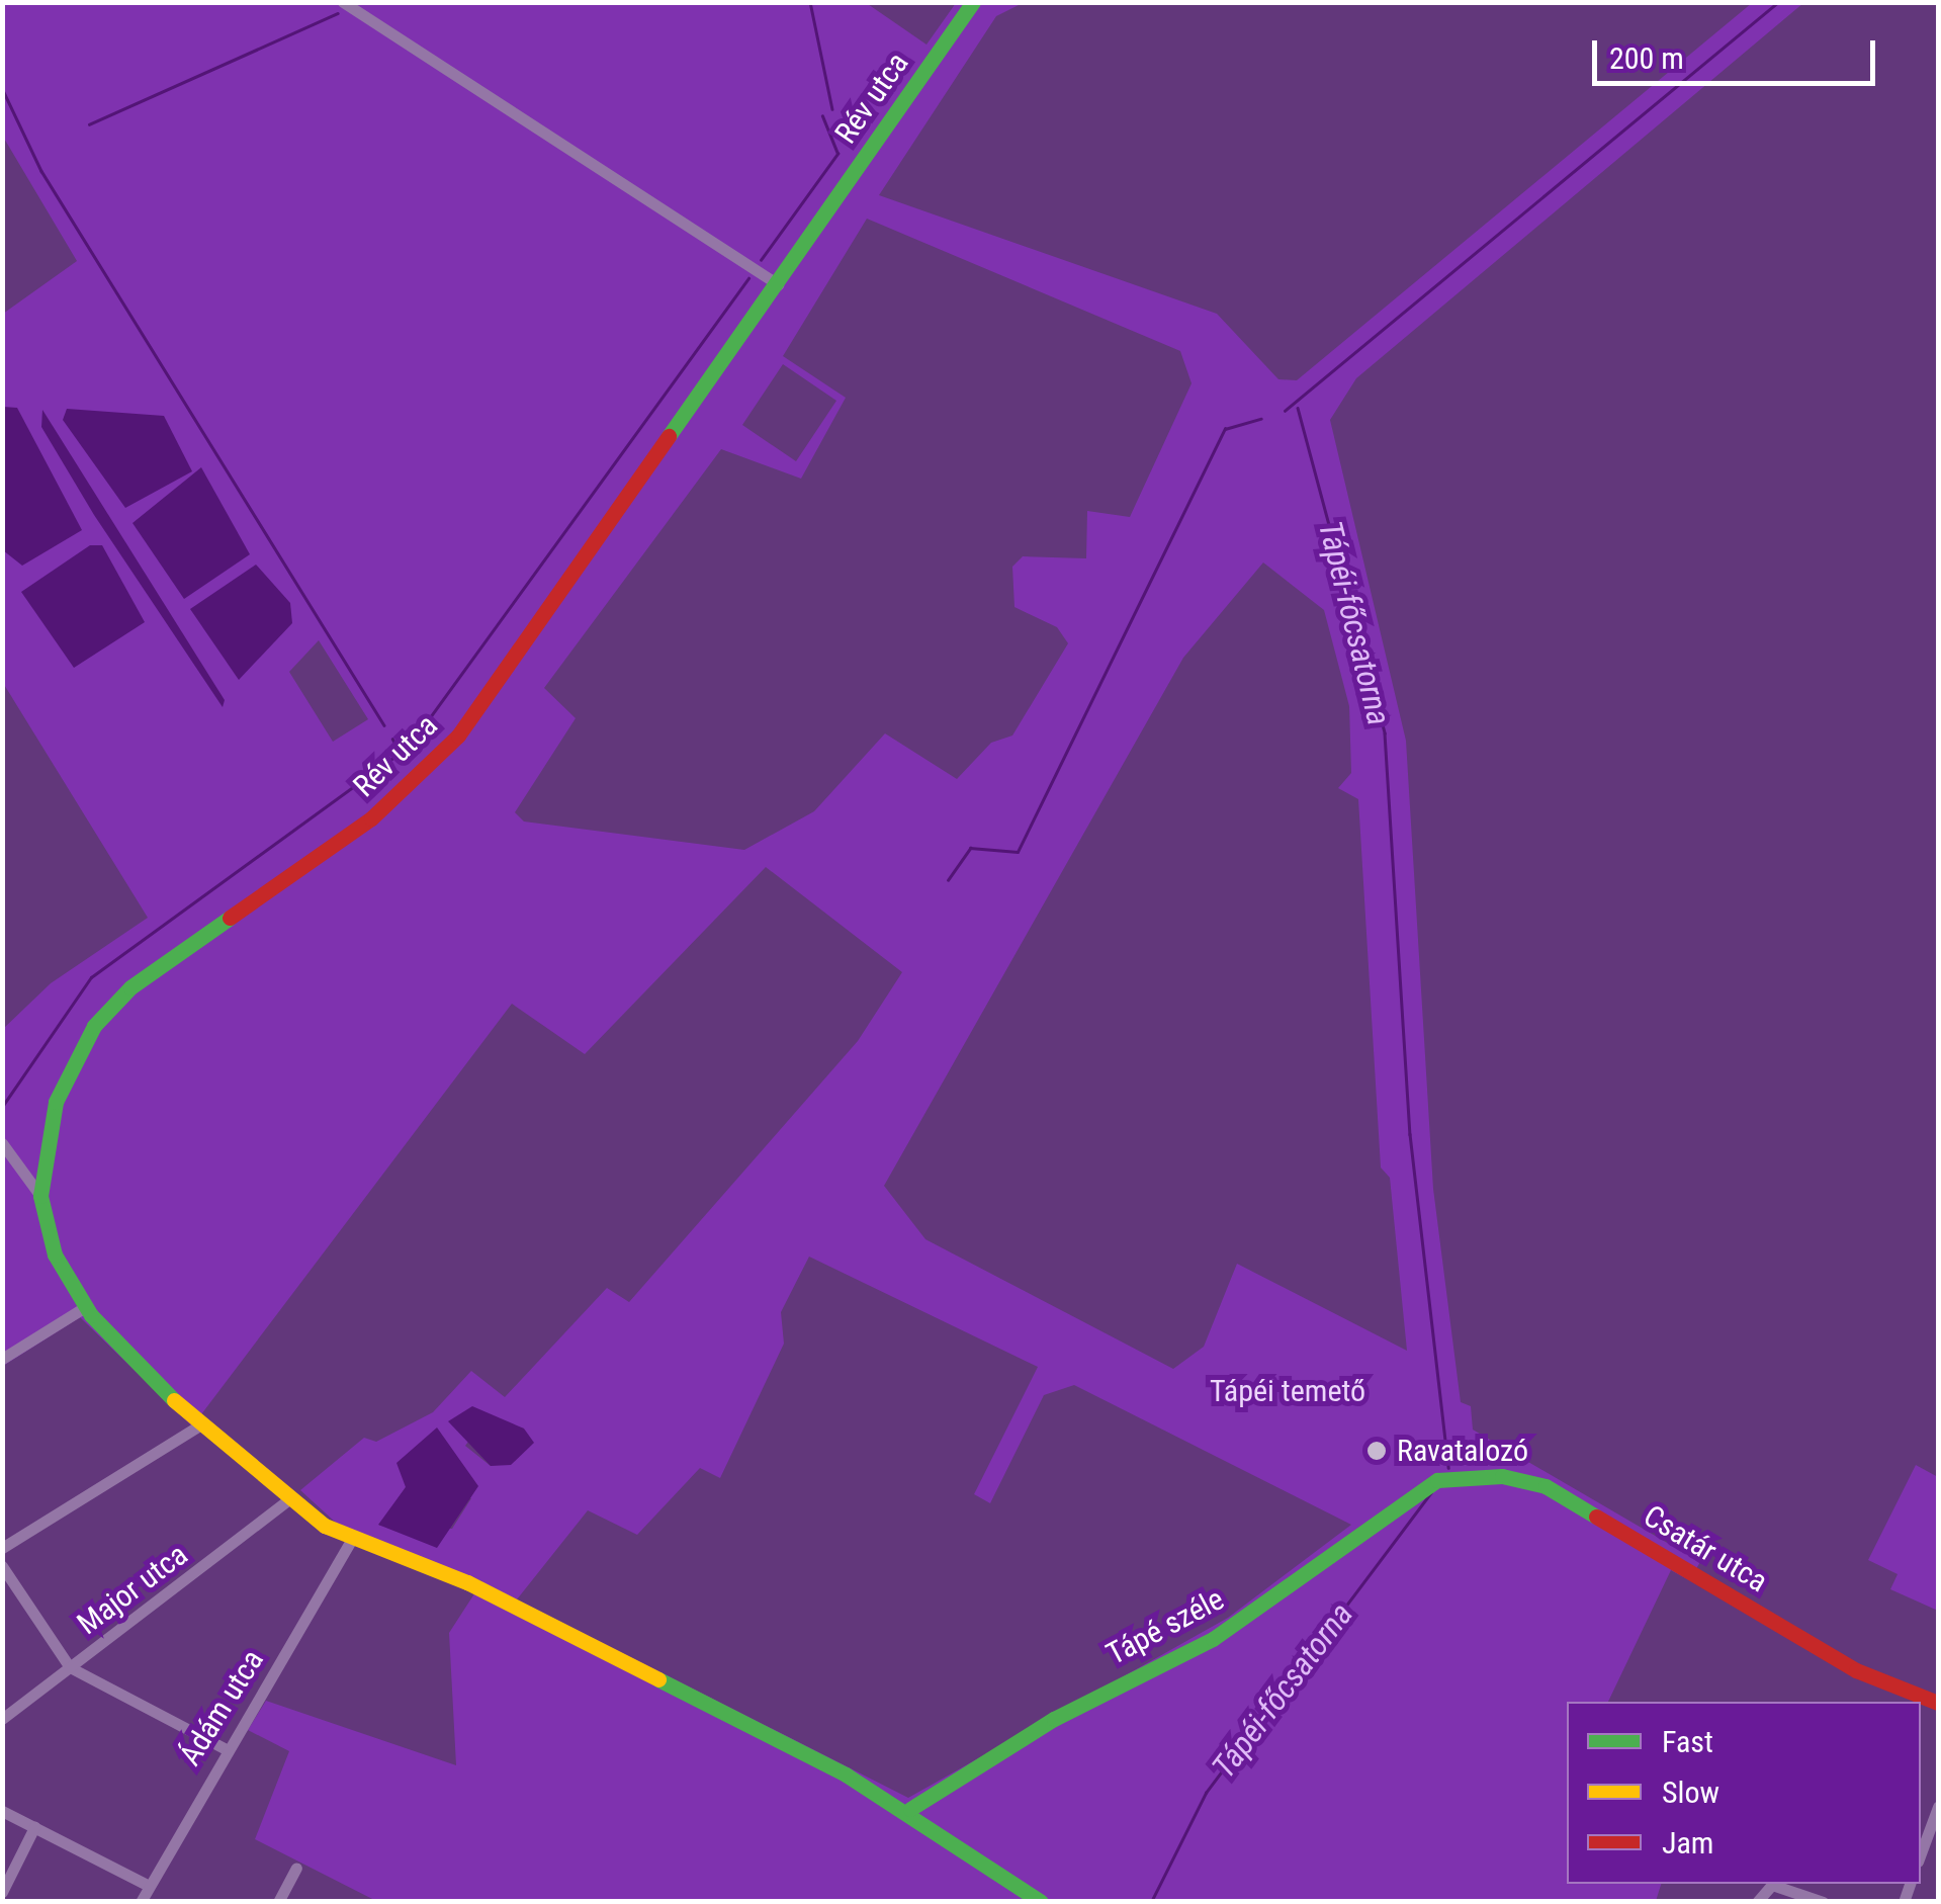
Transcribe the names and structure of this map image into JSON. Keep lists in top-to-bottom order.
{
  "streets": {
    "street": [
      "Rév utca",
      "Csatár utca",
      "Major utca",
      "Tápé széle",
      "Ádám utca"
    ]
  },
  "crossings": [
    ["Rév utca", "Major utca"],
    ["Rév utca", "Tápé széle"],
    ["Rév utca", "Ádám utca"],
    ["Csatár utca", "Tápé széle"]
  ],
  "water": ["Tápéi-főcsatorna"],
  "parks": ["Tápéi temető"],
  "places": ["Ravatalozó"],
  "legend": ["Fast", "Slow", "Jam"],
  "scale_bar": "200 m"
}
